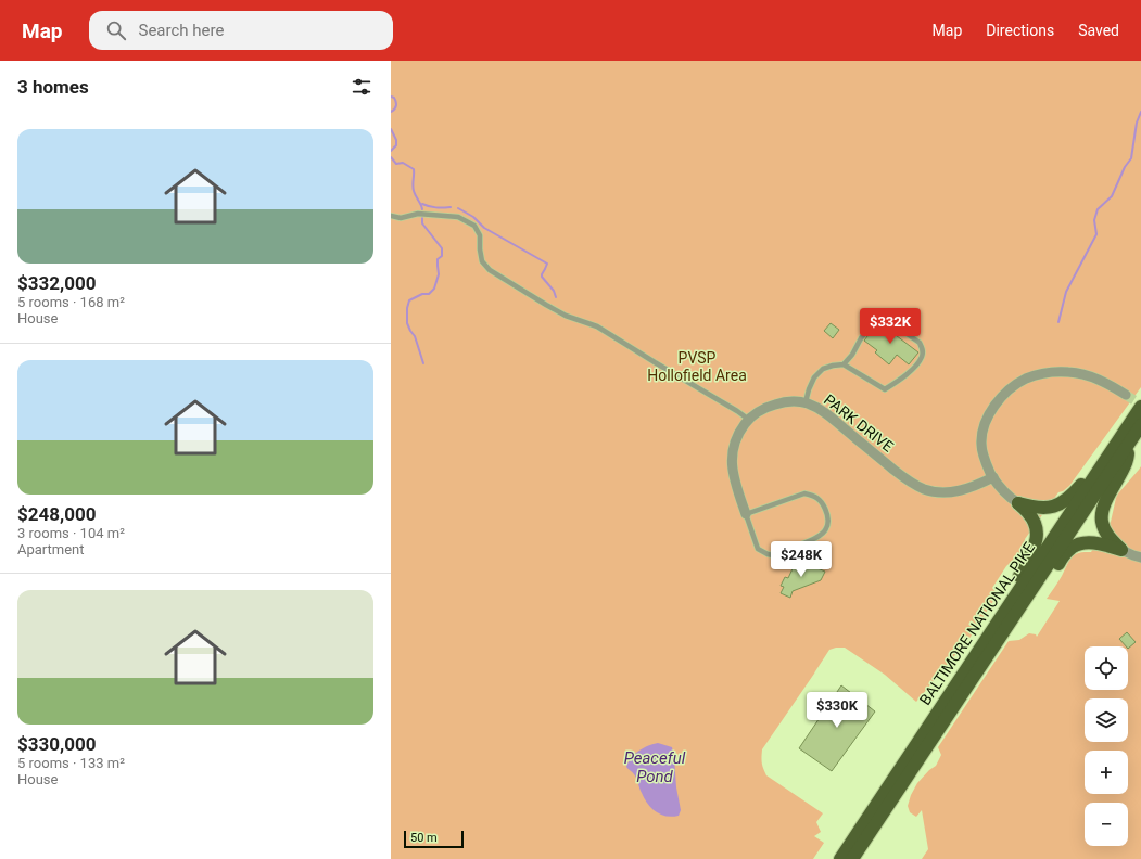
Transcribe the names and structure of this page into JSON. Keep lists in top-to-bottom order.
{
  "streets": {
    "main road": ["BALTIMORE NATIONAL PIKE"],
    "street": ["PARK DRIVE"]
  },
  "water": ["Peaceful Pond"],
  "parks": ["PVSP Hollofield Area"],
  "scale_bar": "50 m",
  "page": {
    "header": "Map",
    "search": "Search here",
    "nav": ["Map", "Directions", "Saved"],
    "heading": "3 homes",
    "list": [
      {
        "name": "$332,000",
        "note": "5 rooms · 168 m² · House"
      },
      {
        "name": "$248,000",
        "note": "3 rooms · 104 m² · Apartment"
      },
      {
        "name": "$330,000",
        "note": "5 rooms · 133 m² · House"
      }
    ],
    "price": ["$332K", "$248K", "$330K"],
    "map_buttons": ["+", "−"],
    "scale": "50 m"
  }
}
